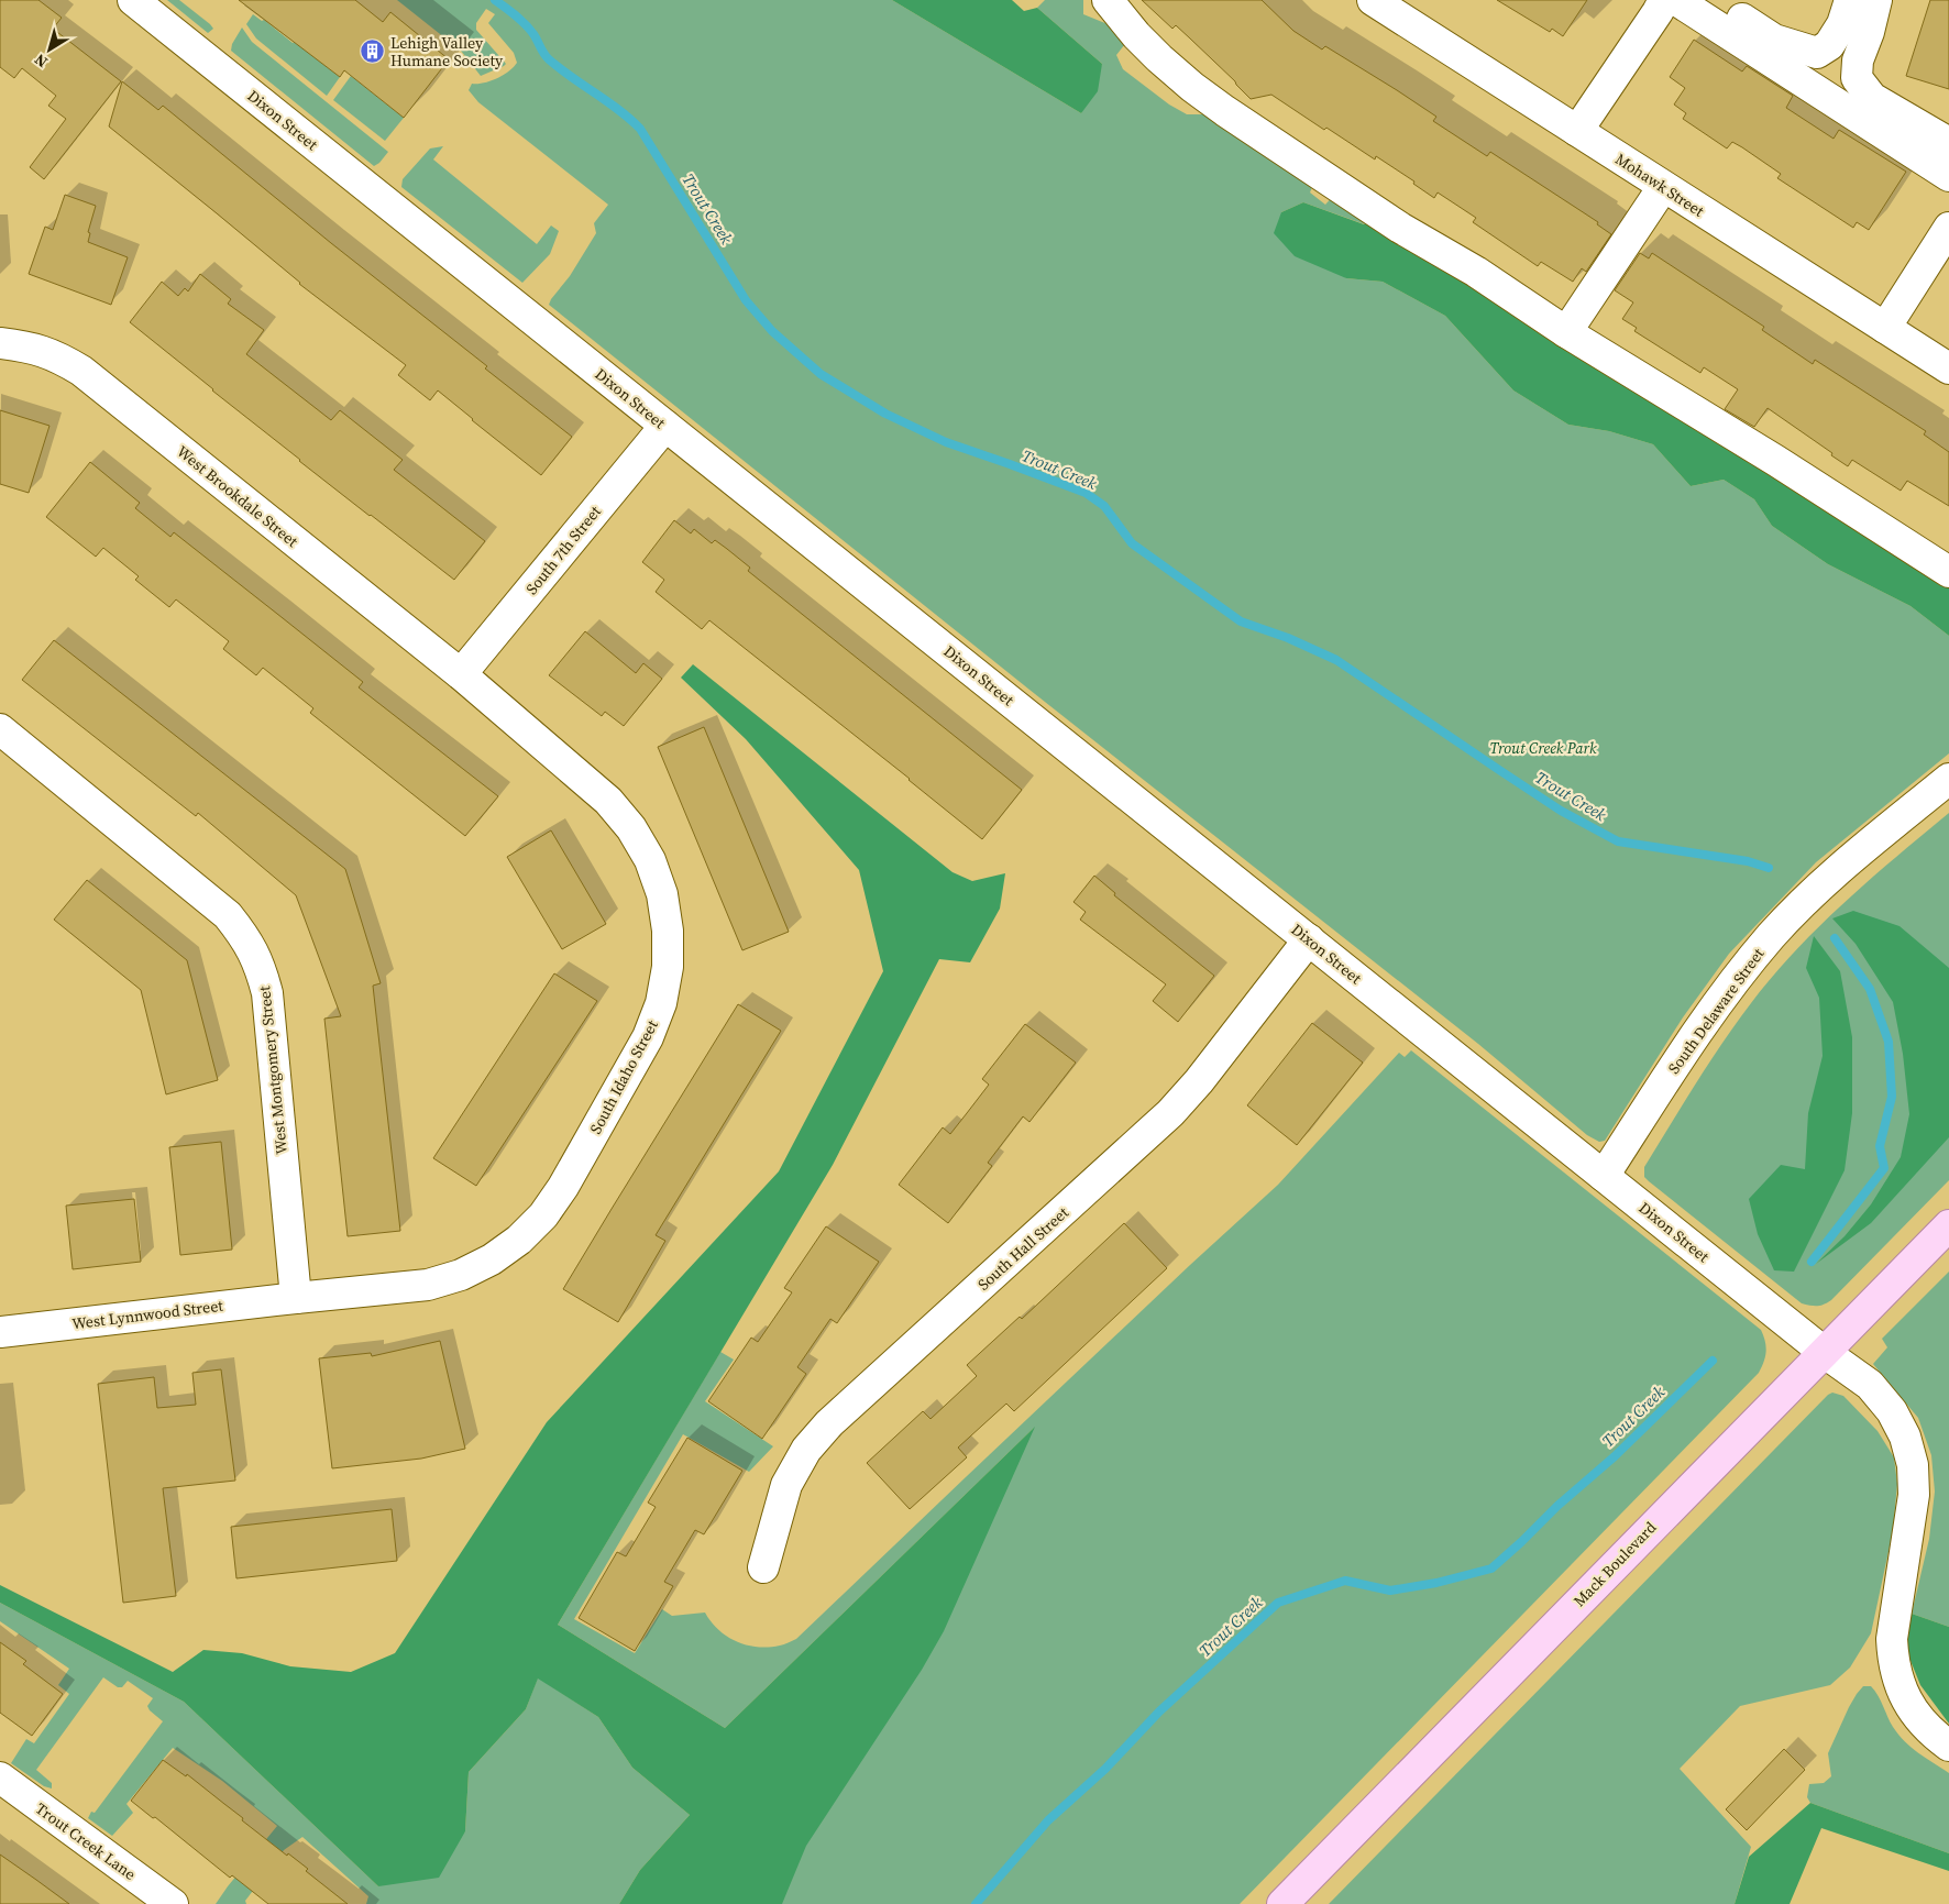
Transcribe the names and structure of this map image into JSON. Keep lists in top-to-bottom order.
{
  "streets": {
    "main road": ["Mack Boulevard"],
    "street": [
      "Dixon Street",
      "Mohawk Street",
      "West Brookdale Street",
      "South 7th Street",
      "South Delaware Street",
      "West Montgomery Street",
      "South Idaho Street",
      "South Hall Street",
      "West Lynnwood Street",
      "Trout Creek Lane"
    ]
  },
  "crossings": [
    ["Dixon Street", "South 7th Street"],
    ["Dixon Street", "South Delaware Street"],
    ["Dixon Street", "South Hall Street"],
    ["Dixon Street", "Mack Boulevard"],
    ["West Brookdale Street", "South 7th Street"],
    ["West Brookdale Street", "South Idaho Street"],
    ["South 7th Street", "South Idaho Street"],
    ["West Montgomery Street", "South Idaho Street"],
    ["West Montgomery Street", "West Lynnwood Street"],
    ["South Idaho Street", "West Lynnwood Street"]
  ],
  "water": ["Trout Creek"],
  "parks": ["Trout Creek Park"],
  "places": {
    "building": ["Lehigh Valley Humane Society"]
  },
  "north": "bottom left"
}
